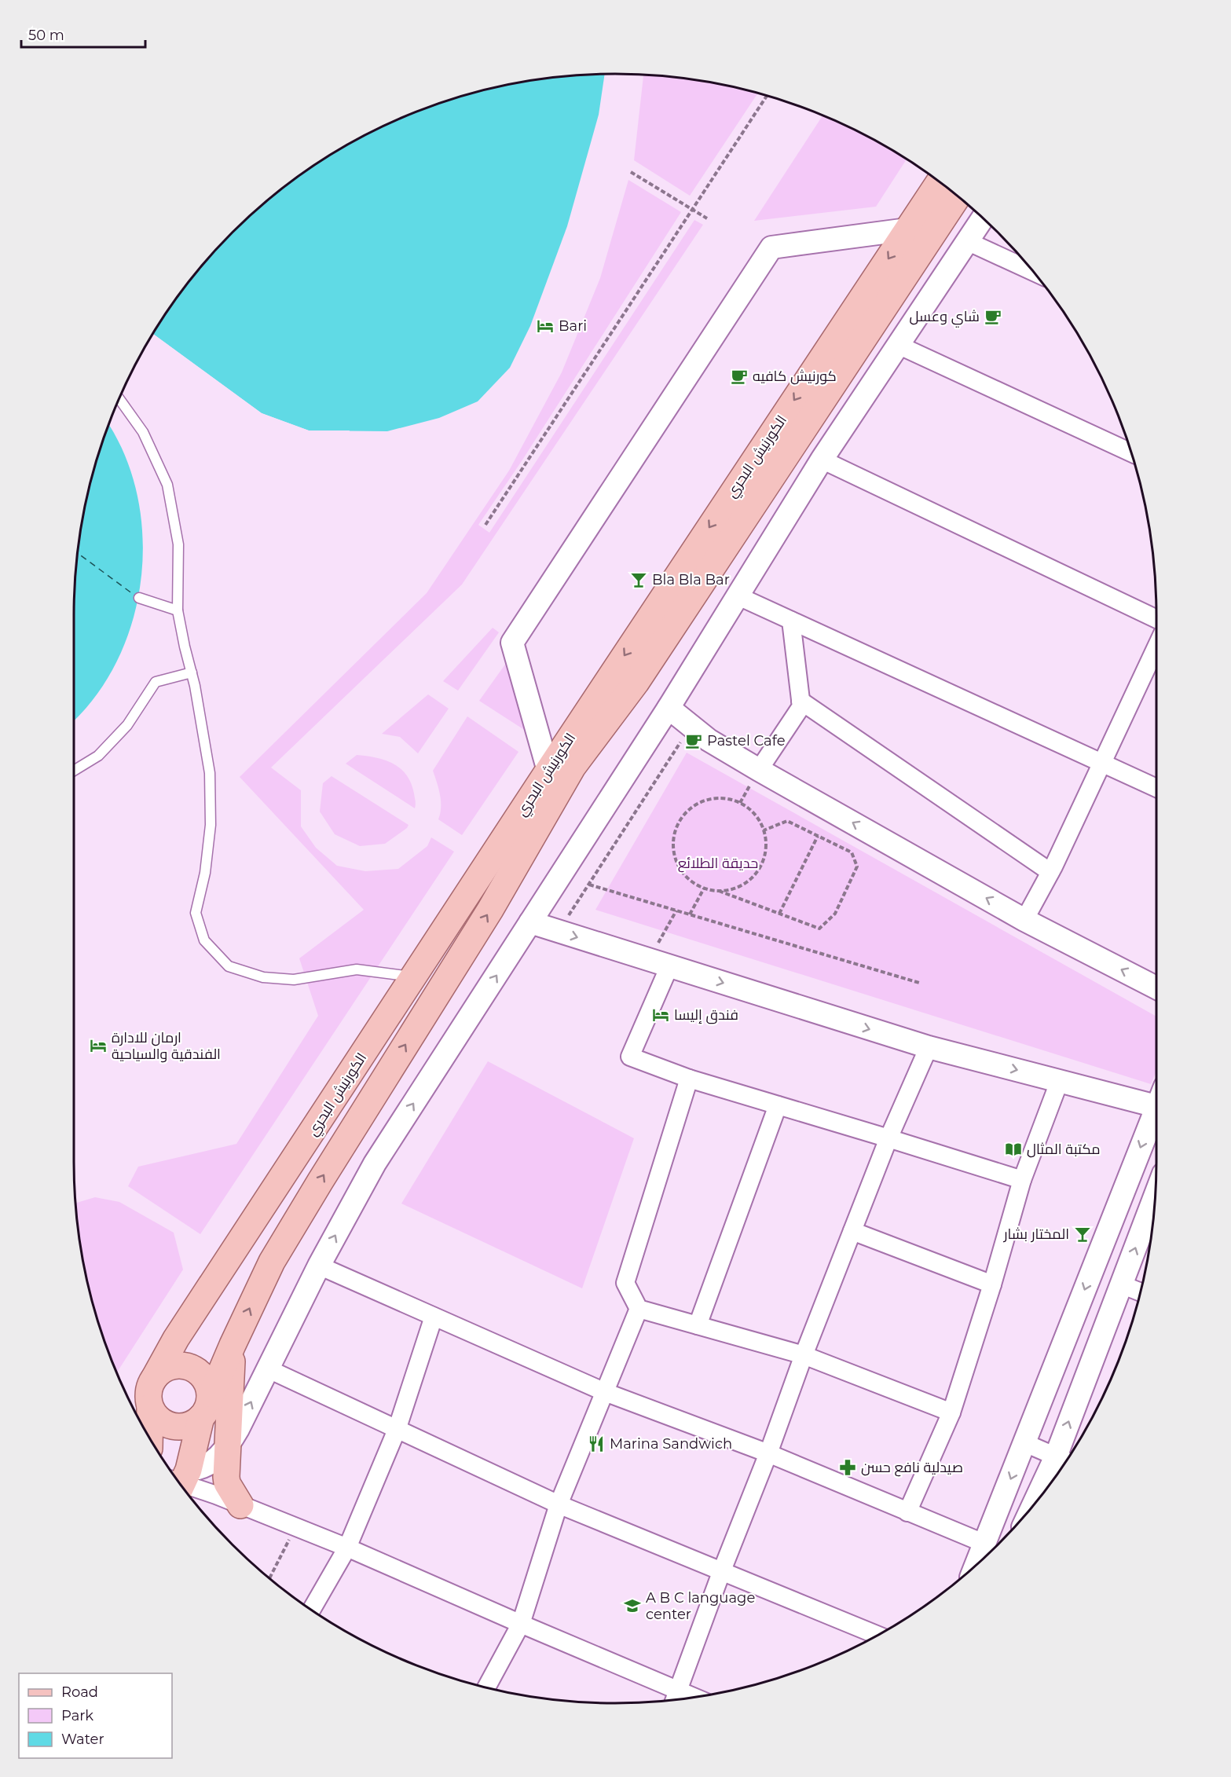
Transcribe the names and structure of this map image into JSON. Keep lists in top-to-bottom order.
{
  "streets": {
    "main road": ["الكورنيش البحري"]
  },
  "parks": ["حديقة الطلائع"],
  "places": {
    "cafe": ["شاي وعسل", "كورنيش كافيه", "Pastel Cafe"],
    "hotel": ["Bari", "فندق إليسا", "ارمان للادارة الفندقية والسياحية"],
    "bar": ["Bla Bla Bar", "المختار بشار"],
    "library": ["مكتبة المثال"],
    "restaurant": ["Marina Sandwich"],
    "pharmacy": ["صيدلية نافع حسن"],
    "school or university": ["A B C language center"]
  },
  "legend": ["Road", "Park", "Water"],
  "scale_bar": "50 m"
}
